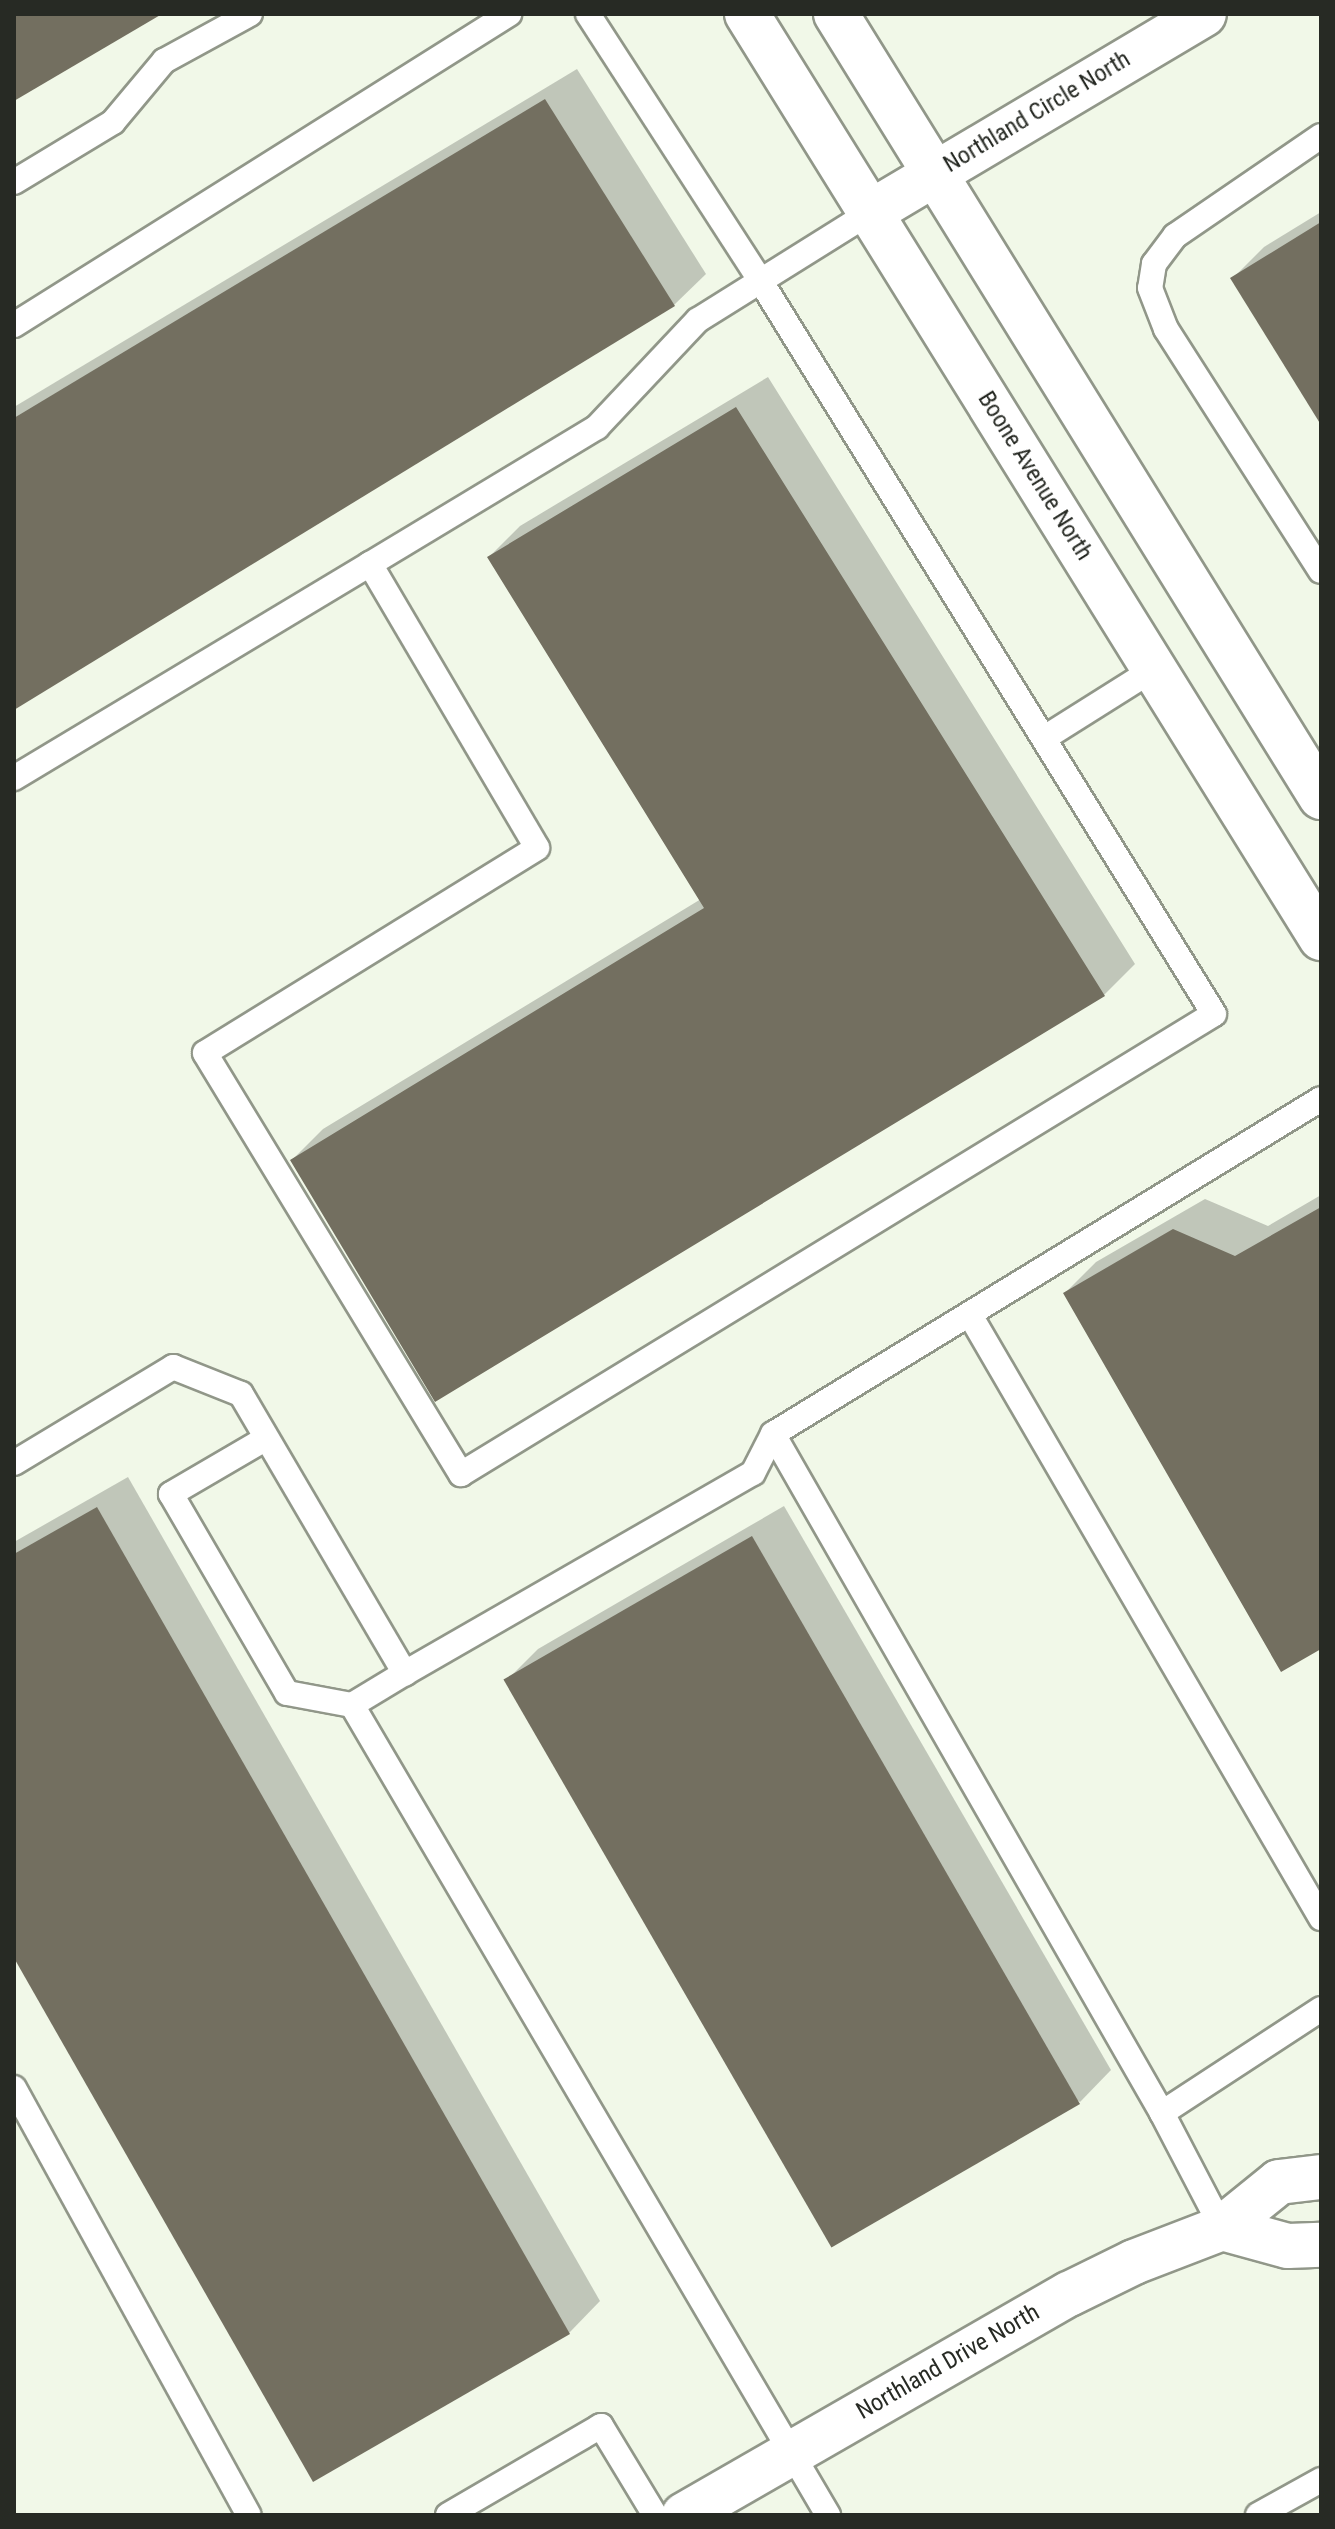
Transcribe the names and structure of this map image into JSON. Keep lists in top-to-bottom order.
{
  "streets": {
    "street": ["Northland Circle North", "Boone Avenue North", "Northland Drive North"]
  },
  "crossings": [
    ["Northland Circle North", "Boone Avenue North"]
  ]
}
